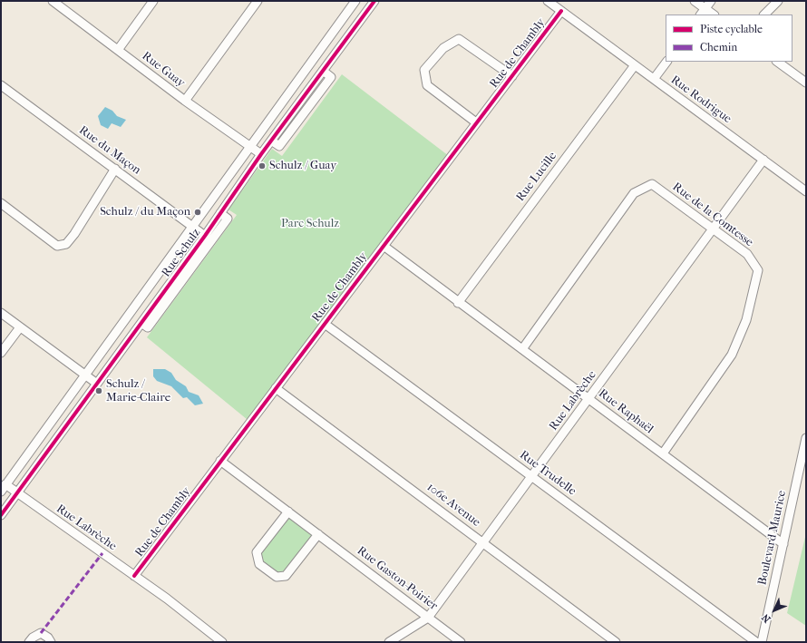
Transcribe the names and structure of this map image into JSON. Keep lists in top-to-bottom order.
{
  "streets": {
    "street": [
      "Rue de Chambly",
      "Rue Guay",
      "Rue Rodrigue",
      "Rue du Maçon",
      "Rue Lucille",
      "Rue de la Comtesse",
      "Rue Schulz",
      "Rue Labrèche",
      "Rue Raphaël",
      "Rue Trudelle",
      "106e Avenue",
      "Boulevard Maurice",
      "Rue Gaston-Poirier"
    ]
  },
  "crossings": [
    ["Rue de Chambly", "Rue Rodrigue"],
    ["Rue de Chambly", "Rue Labrèche"],
    ["Rue de Chambly", "Rue Raphaël"],
    ["Rue de Chambly", "Rue Trudelle"],
    ["Rue de Chambly", "106e Avenue"],
    ["Rue de Chambly", "Rue Gaston-Poirier"],
    ["Rue Guay", "Rue Schulz"],
    ["Rue Rodrigue", "Rue Lucille"],
    ["Rue Rodrigue", "Rue Labrèche"],
    ["Rue du Maçon", "Rue Schulz"],
    ["Rue Lucille", "Rue Raphaël"],
    ["Rue de la Comtesse", "Rue Labrèche"],
    ["Rue de la Comtesse", "Rue Raphaël"],
    ["Rue Schulz", "Rue Labrèche"],
    ["Rue Labrèche", "Rue Raphaël"],
    ["Rue Labrèche", "Rue Trudelle"],
    ["Rue Labrèche", "106e Avenue"],
    ["Rue Labrèche", "Rue Gaston-Poirier"],
    ["Rue Raphaël", "Boulevard Maurice"]
  ],
  "parks": ["Parc Schulz"],
  "places": ["Schulz / Guay", "Schulz / du Maçon", "Schulz / Marie-Claire"],
  "legend": ["Piste cyclable", "Chemin"],
  "north": "bottom left"
}
